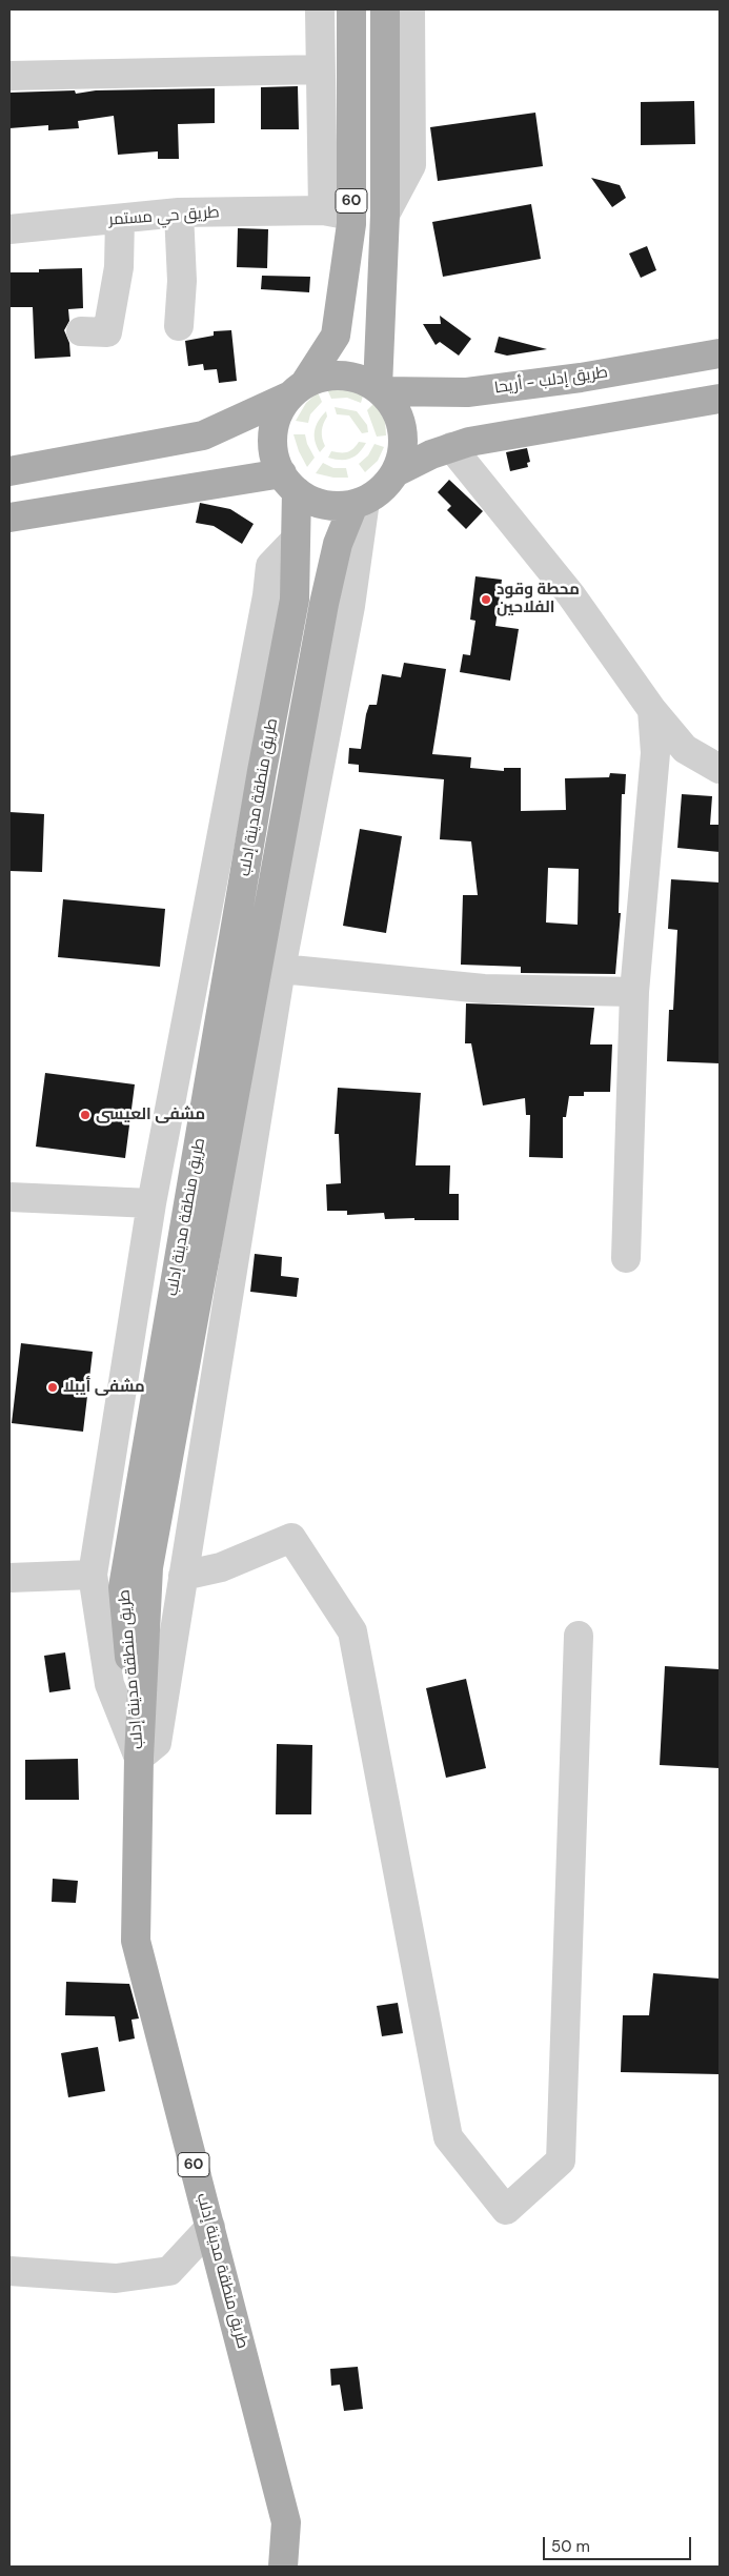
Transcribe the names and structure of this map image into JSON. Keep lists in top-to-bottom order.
{
  "streets": {
    "main road": ["60", "طريق إدلب - أريحا", "طريق منطقة مدينة إدلب"],
    "street": ["طريق حي مستمر"]
  },
  "crossings": [
    ["60", "طريق حي مستمر"],
    ["60", "طريق إدلب - أريحا"],
    ["60", "طريق منطقة مدينة إدلب"],
    ["طريق إدلب - أريحا", "طريق منطقة مدينة إدلب"]
  ],
  "places": ["محطة وقود الفلاحين", "مشفى العيسى", "مشفى أيبلا"],
  "scale_bar": "50 m"
}
